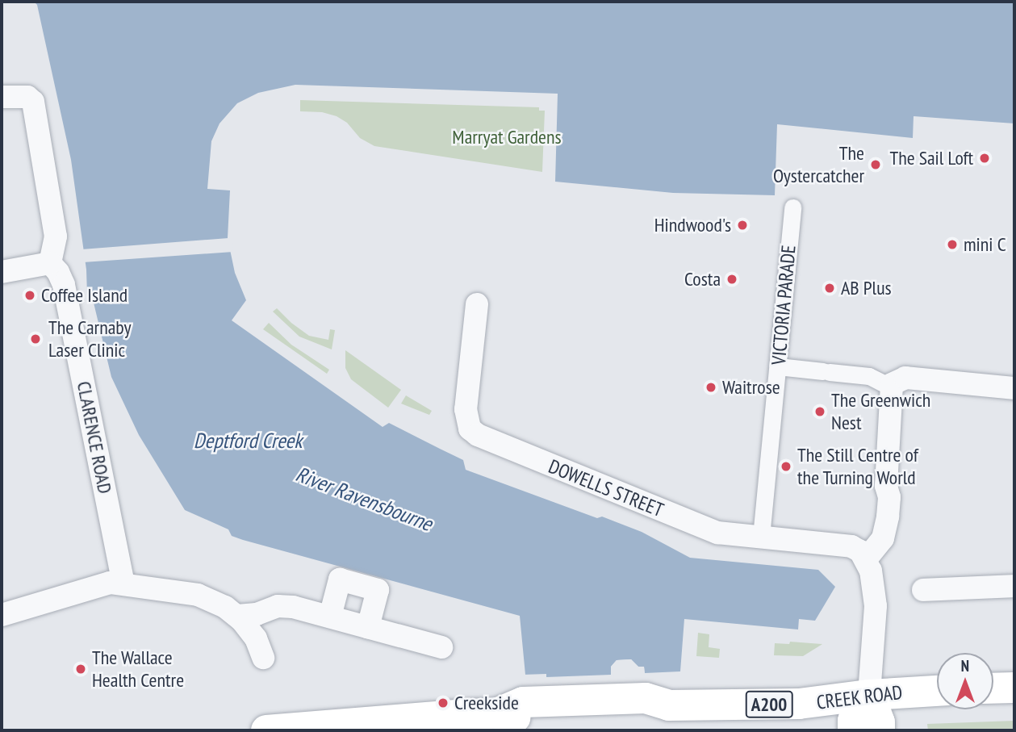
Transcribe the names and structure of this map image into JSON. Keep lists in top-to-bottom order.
{
  "streets": {
    "main road": ["CREEK ROAD", "A200"],
    "street": ["VICTORIA PARADE", "CLARENCE ROAD", "DOWELLS STREET"]
  },
  "crossings": [
    ["VICTORIA PARADE", "DOWELLS STREET"]
  ],
  "water": ["Deptford Creek", "River Ravensbourne"],
  "parks": ["Marryat Gardens"],
  "places": [
    "The Sail Loft",
    "The Oystercatcher",
    "Hindwood's",
    "mini C",
    "Costa",
    "AB Plus",
    "Coffee Island",
    "The Carnaby Laser Clinic",
    "Waitrose",
    "The Greenwich Nest",
    "The Still Centre of the Turning World",
    "The Wallace Health Centre",
    "Creekside"
  ],
  "north": "top"
}
